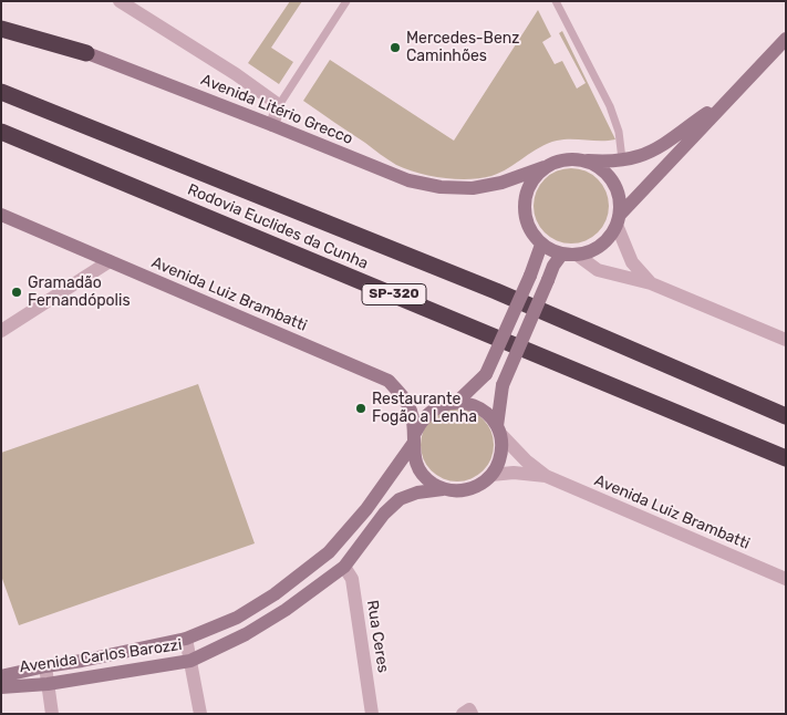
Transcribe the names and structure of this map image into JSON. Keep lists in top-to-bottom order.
{
  "streets": {
    "highway": ["Rodovia Euclides da Cunha", "SP-320"],
    "main road": ["Avenida Litério Grecco", "Avenida Luiz Brambatti", "Avenida Carlos Barozzi"],
    "street": ["Rua Ceres"]
  },
  "crossings": [
    ["Avenida Luiz Brambatti", "Avenida Carlos Barozzi"],
    ["Rua Ceres", "Avenida Carlos Barozzi"]
  ],
  "places": ["Mercedes-Benz Caminhões", "Gramadão Fernandópolis", "Restaurante Fogão a Lenha"]
}
